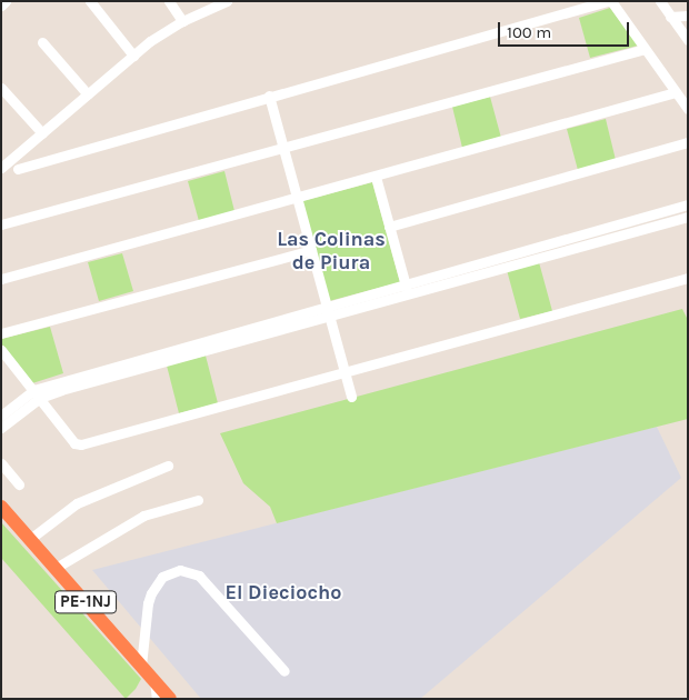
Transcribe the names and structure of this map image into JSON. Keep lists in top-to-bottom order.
{
  "streets": {
    "highway": ["PE-1NJ"]
  },
  "districts": ["Las Colinas de Piura", "El Dieciocho"],
  "scale_bar": "100 m"
}
